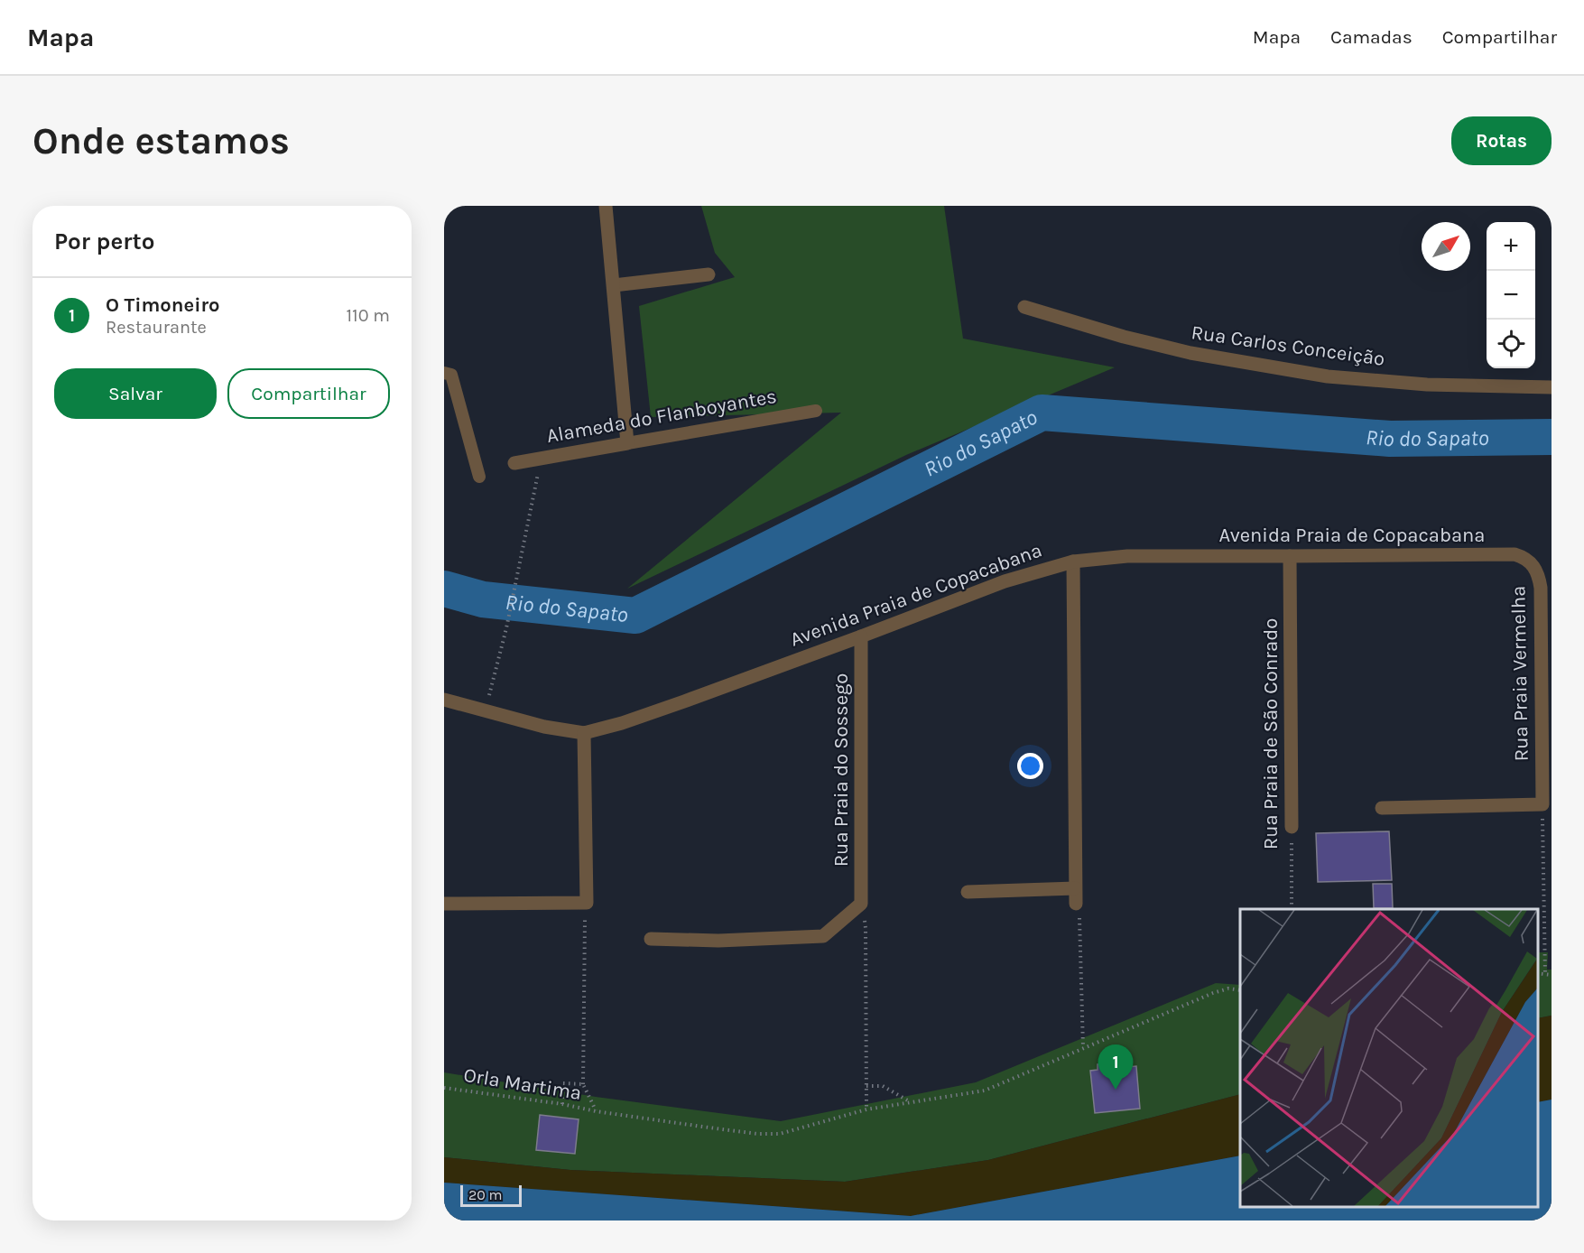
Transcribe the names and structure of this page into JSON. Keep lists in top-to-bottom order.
{
  "streets": {
    "street": [
      "Rua Carlos Conceição",
      "Alameda do Flanboyantes",
      "Avenida Praia de Copacabana",
      "Rua Praia Vermelha",
      "Rua Praia de São Conrado",
      "Rua Praia do Sossego"
    ],
    "path": ["Orla Martima"]
  },
  "crossings": [
    ["Avenida Praia de Copacabana", "Rua Praia Vermelha"],
    ["Avenida Praia de Copacabana", "Rua Praia de São Conrado"],
    ["Avenida Praia de Copacabana", "Rua Praia do Sossego"]
  ],
  "water": ["Rio do Sapato"],
  "scale_bar": "20 m",
  "north": "top right",
  "page": {
    "header": "Mapa",
    "nav": ["Mapa", "Camadas", "Compartilhar"],
    "buttons": [
      "Rotas",
      ["Salvar", "Compartilhar"]
    ],
    "title": "Onde estamos",
    "heading": "Por perto",
    "map_buttons": ["+", "−"],
    "list": [
      {
        "mark": "1",
        "name": "O Timoneiro",
        "note": "Restaurante",
        "value": "110 m"
      }
    ],
    "pins": "1",
    "scale": "20 m"
  }
}
